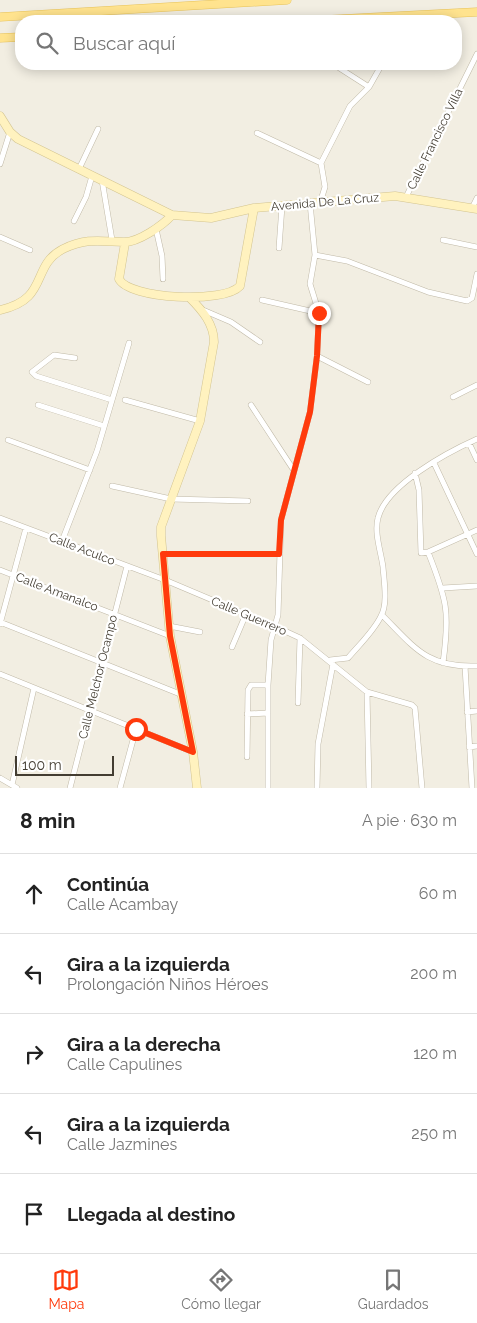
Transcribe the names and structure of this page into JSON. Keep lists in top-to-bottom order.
{
  "streets": {
    "street": [
      "Calle Francisco Villa",
      "Avenida De La Cruz",
      "Calle Aculco",
      "Calle Amanalco",
      "Calle Guerrero",
      "Calle Melchor Ocampo"
    ]
  },
  "crossings": [
    ["Calle Francisco Villa", "Avenida De La Cruz"],
    ["Calle Aculco", "Calle Guerrero"],
    ["Calle Aculco", "Calle Melchor Ocampo"],
    ["Calle Amanalco", "Calle Melchor Ocampo"]
  ],
  "scale_bar": "100 m",
  "page": {
    "search": "Buscar aquí",
    "scale": "100 m",
    "heading": ["8 min", "A pie · 630 m"],
    "list": [
      ["Continúa", "Calle Acambay", "60 m"],
      ["Gira a la izquierda", "Prolongación Niños Héroes", "200 m"],
      ["Gira a la derecha", "Calle Capulines", "120 m"],
      ["Gira a la izquierda", "Calle Jazmines", "250 m"],
      "Llegada al destino"
    ],
    "nav": ["Mapa", "Cómo llegar", "Guardados"]
  }
}
